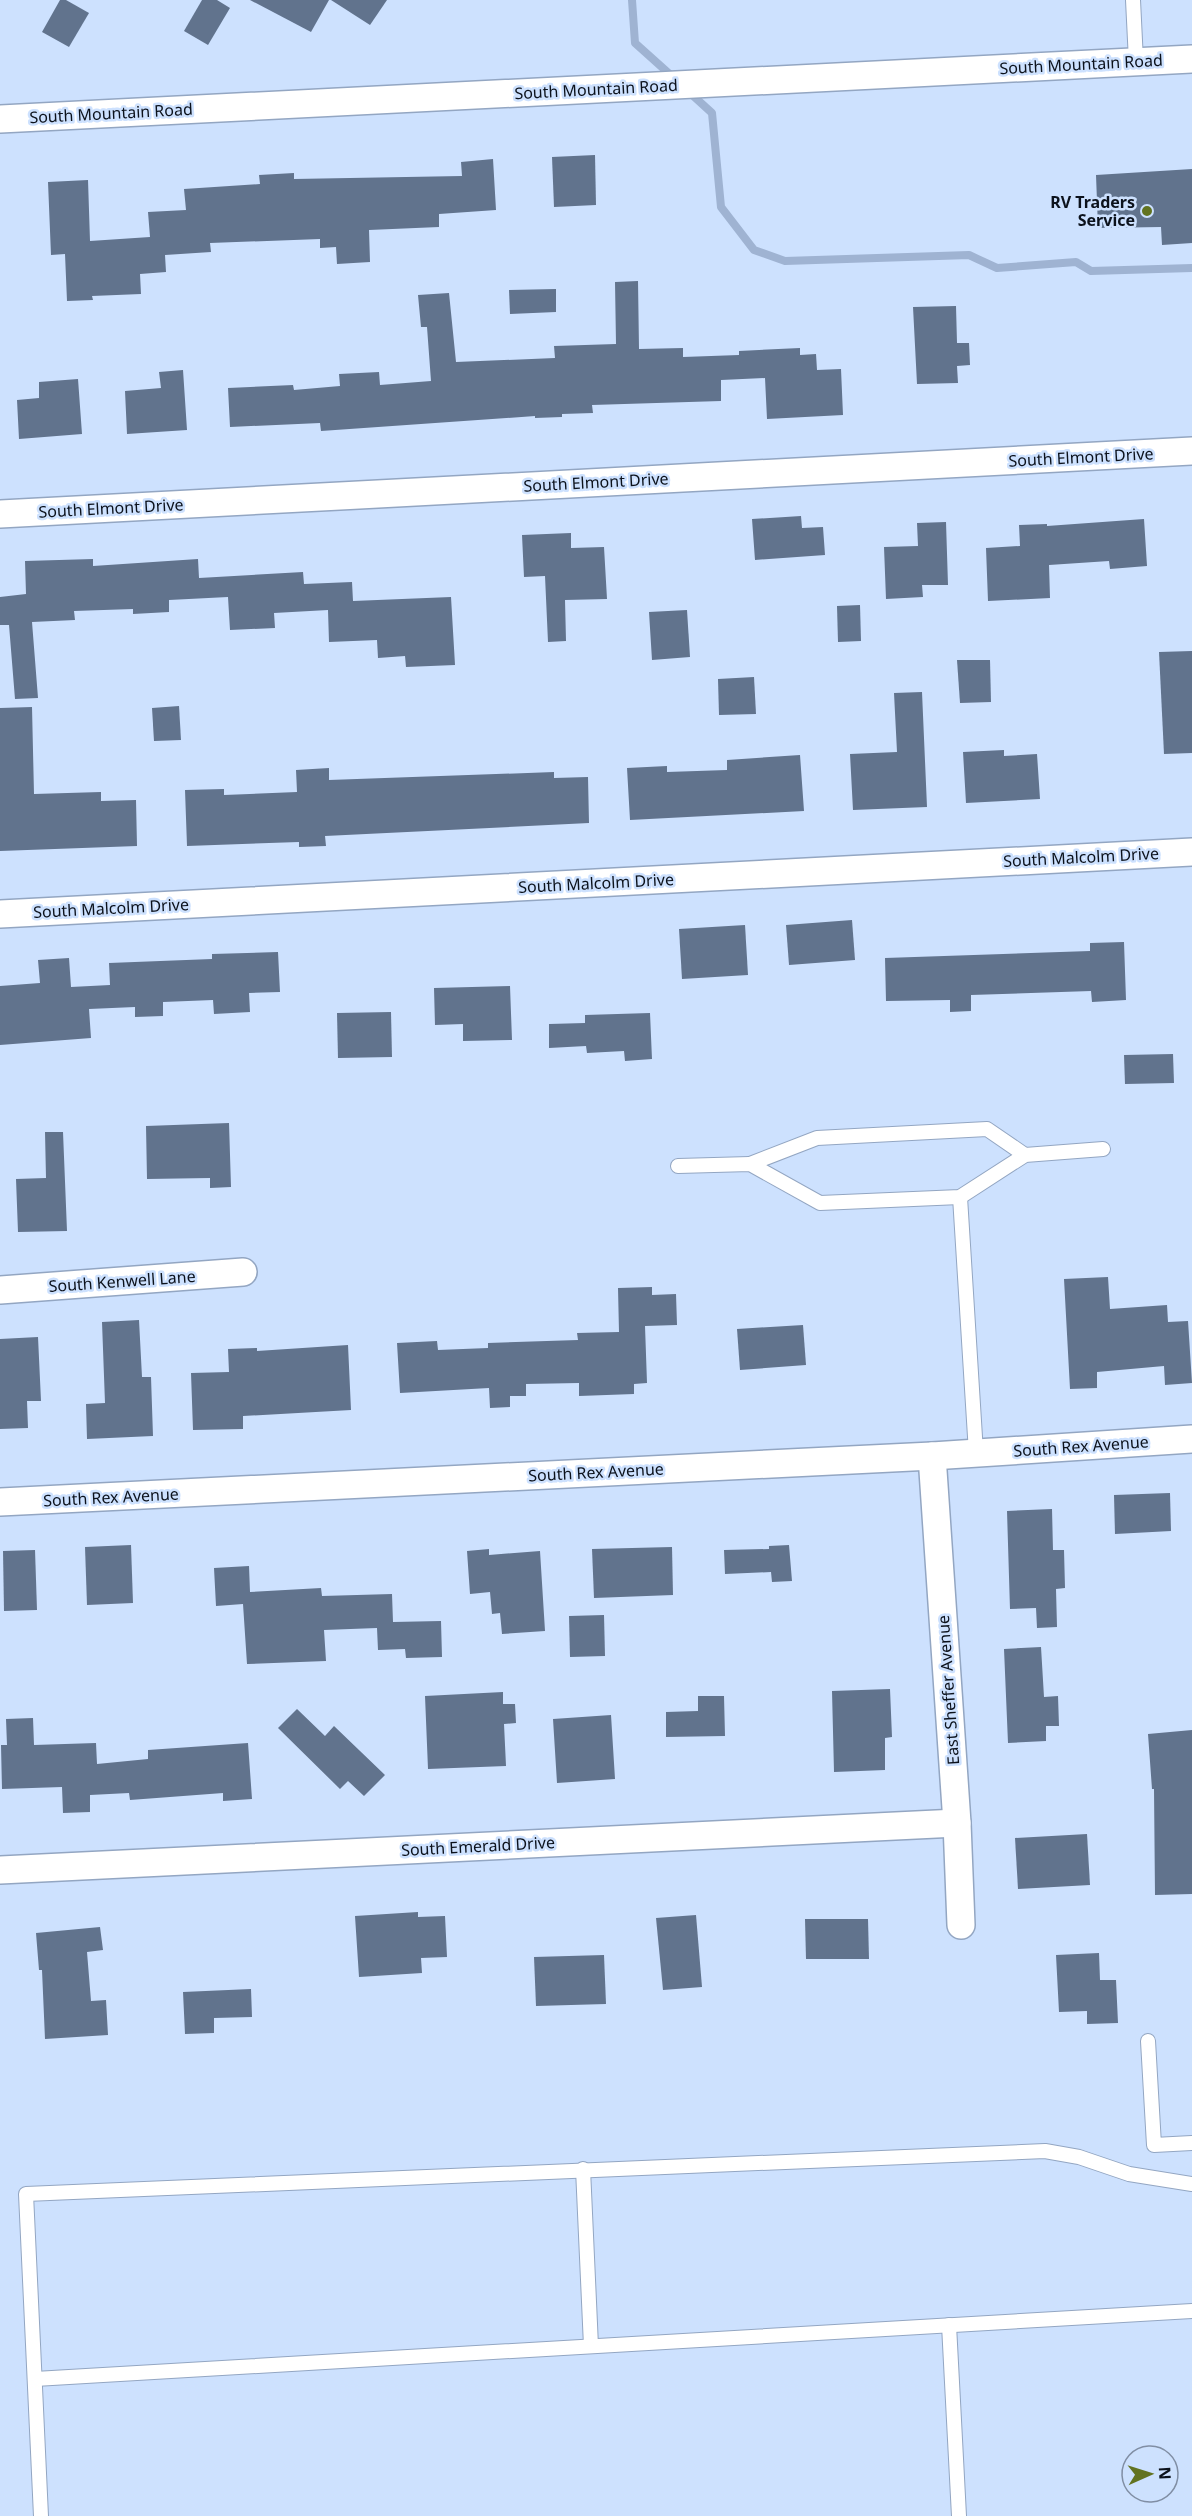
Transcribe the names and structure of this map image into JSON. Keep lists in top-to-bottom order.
{
  "streets": {
    "street": [
      "South Mountain Road",
      "South Elmont Drive",
      "South Malcolm Drive",
      "South Kenwell Lane",
      "South Rex Avenue",
      "East Sheffer Avenue",
      "South Emerald Drive"
    ]
  },
  "crossings": [
    ["South Rex Avenue", "East Sheffer Avenue"],
    ["East Sheffer Avenue", "South Emerald Drive"]
  ],
  "places": ["RV Traders Service"],
  "north": "right"
}
